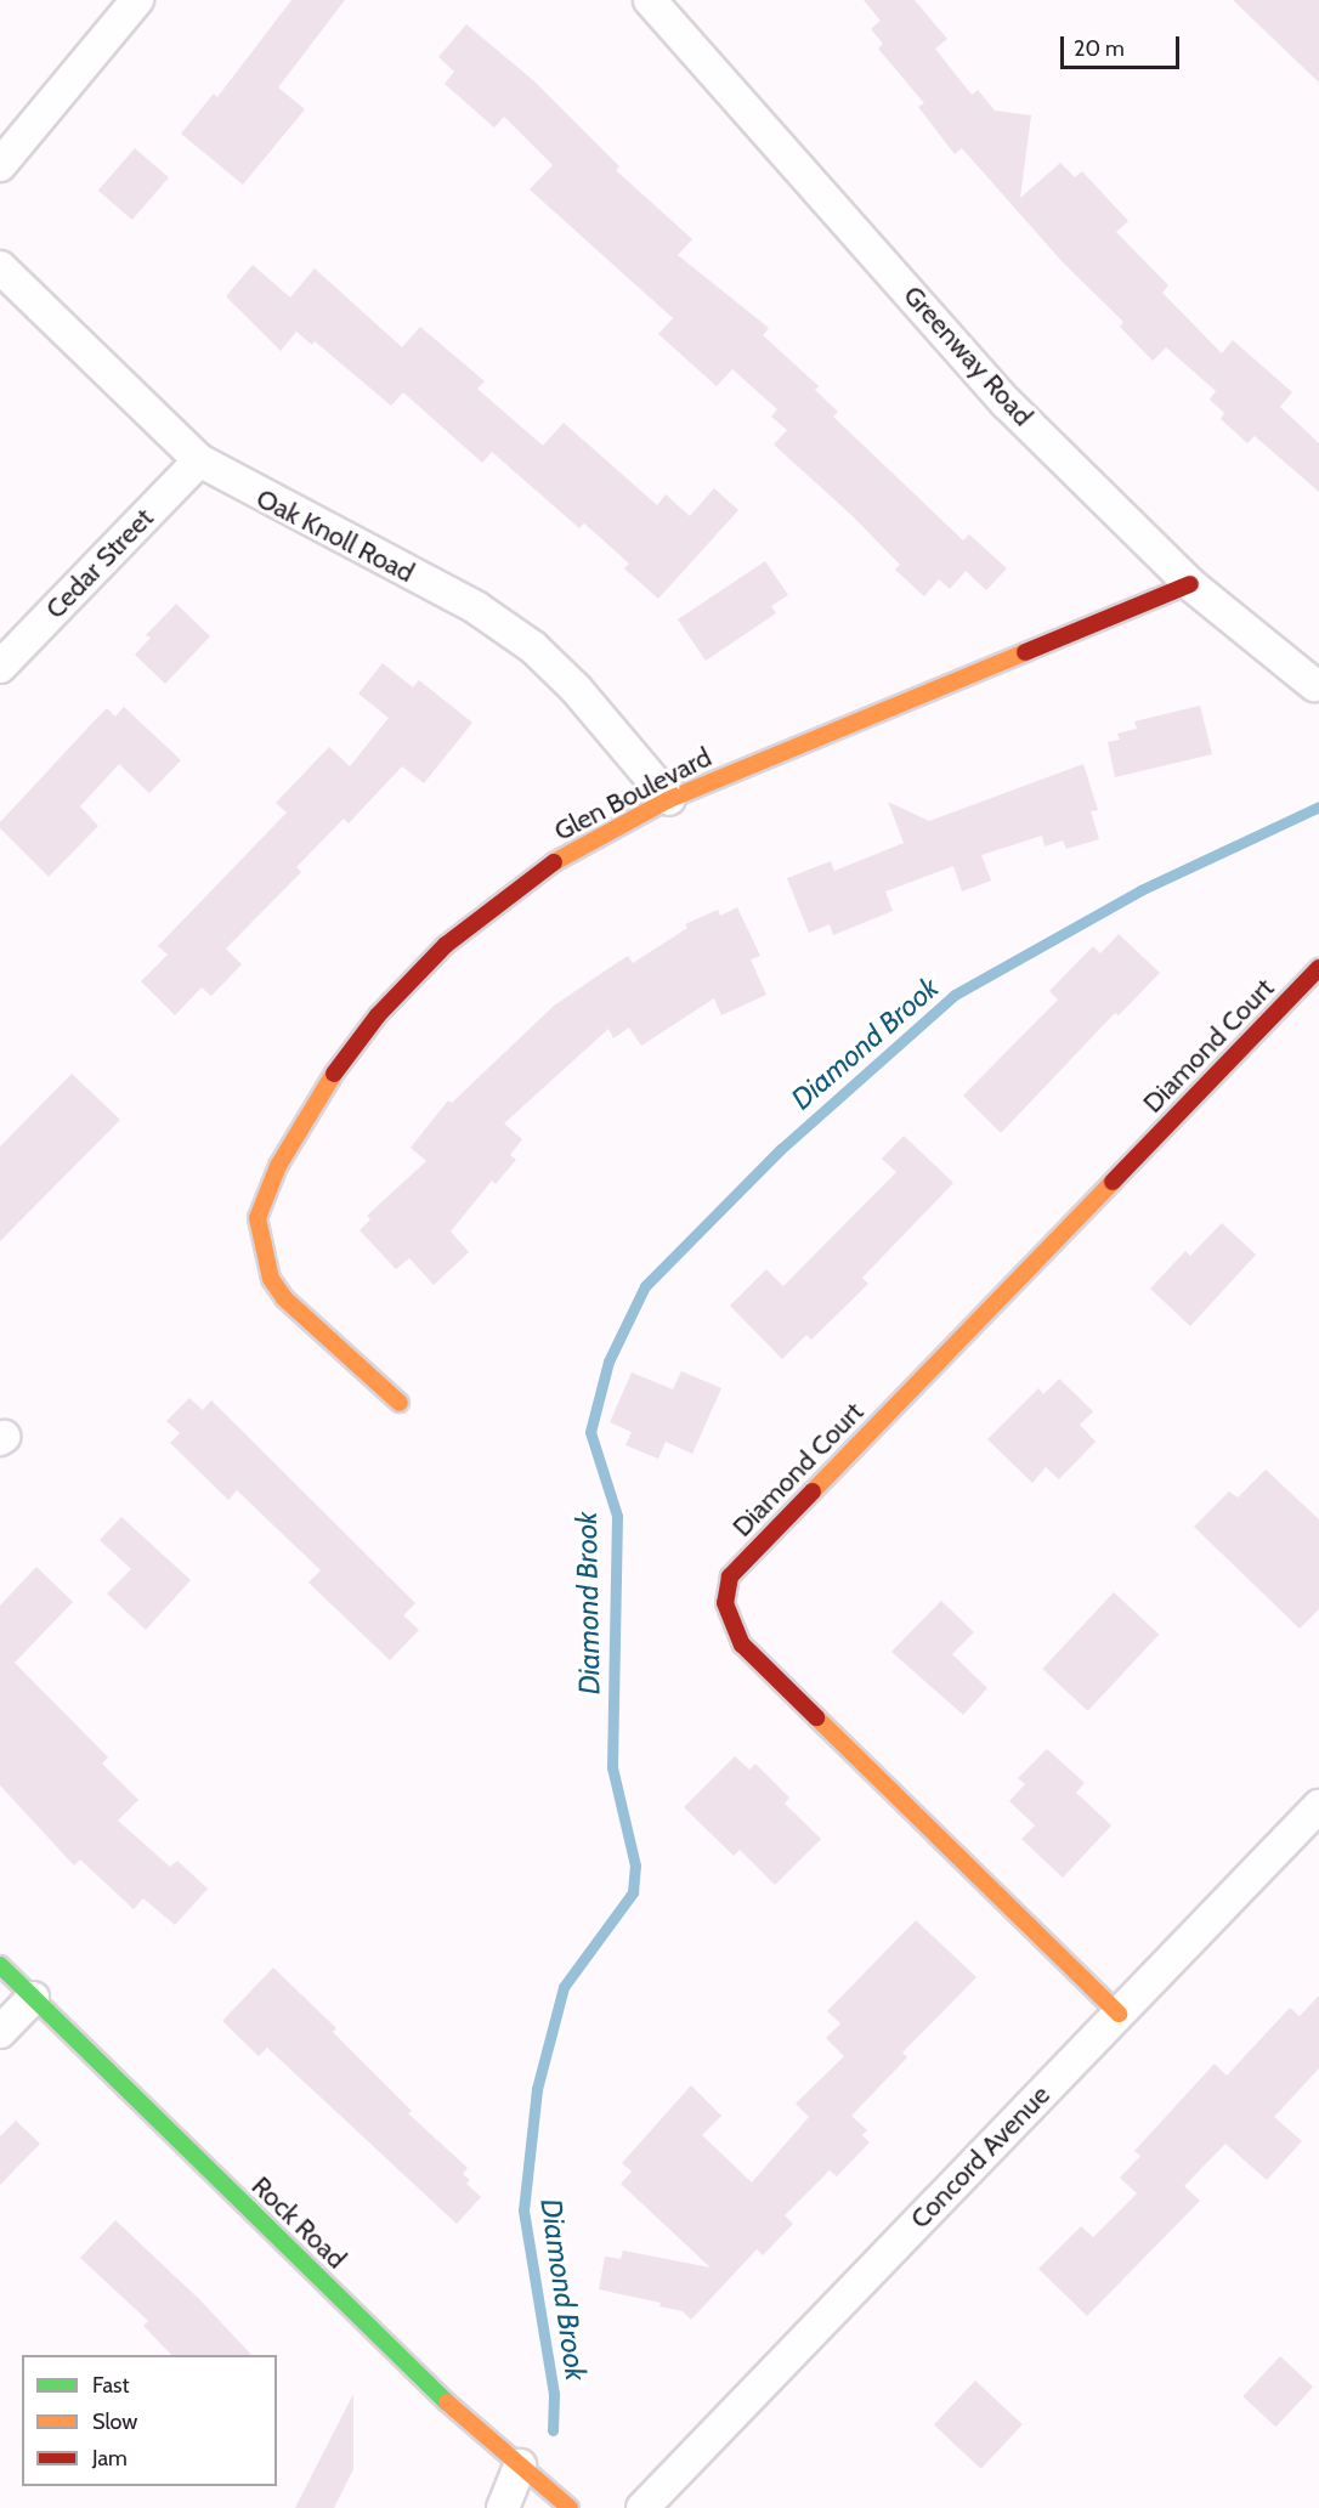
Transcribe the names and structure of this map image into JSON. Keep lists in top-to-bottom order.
{
  "streets": {
    "street": [
      "Greenway Road",
      "Oak Knoll Road",
      "Cedar Street",
      "Glen Boulevard",
      "Diamond Court",
      "Concord Avenue",
      "Rock Road"
    ]
  },
  "crossings": [
    ["Greenway Road", "Glen Boulevard"],
    ["Oak Knoll Road", "Cedar Street"],
    ["Oak Knoll Road", "Glen Boulevard"],
    ["Diamond Court", "Concord Avenue"]
  ],
  "water": ["Diamond Brook"],
  "legend": ["Fast", "Slow", "Jam"],
  "scale_bar": "20 m"
}
